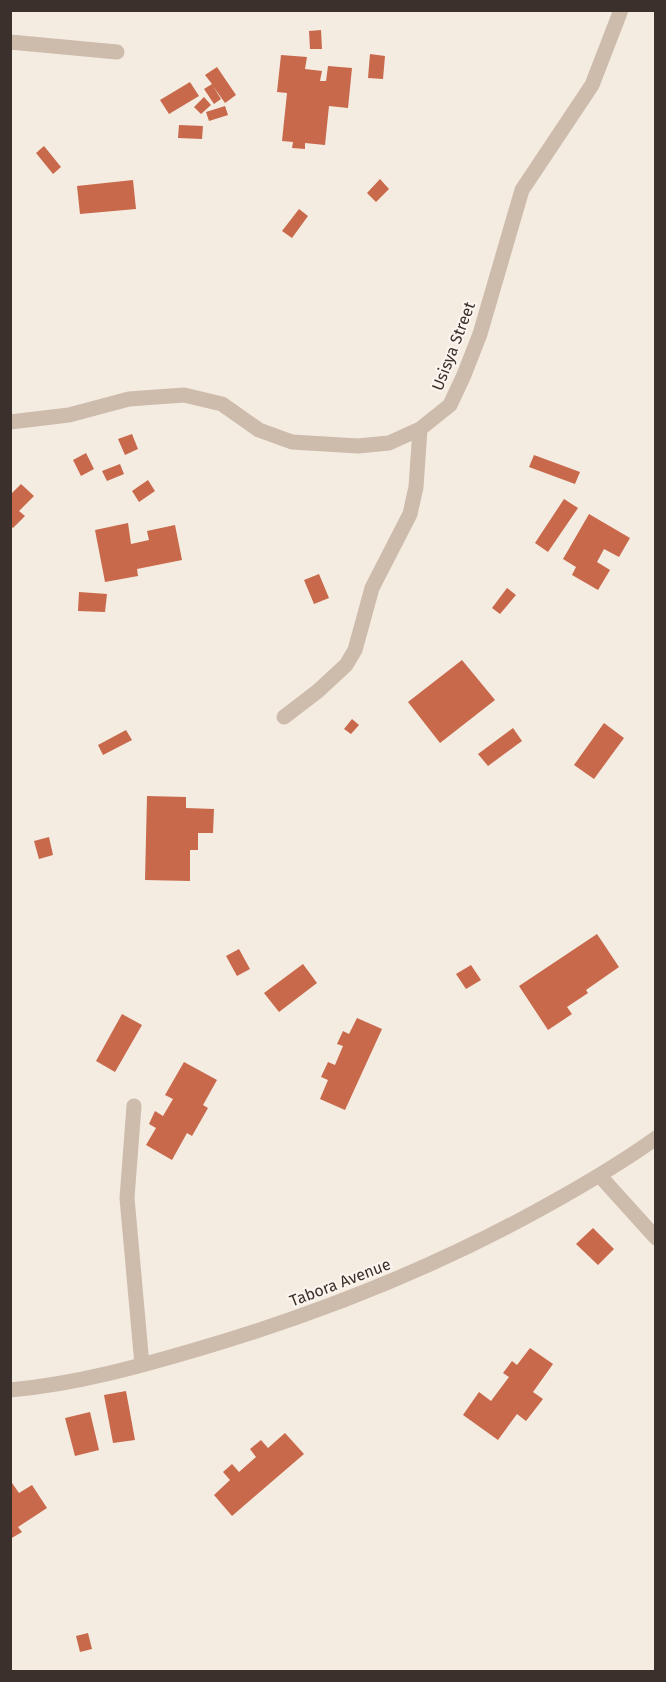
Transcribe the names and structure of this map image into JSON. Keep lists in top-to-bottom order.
{
  "streets": {
    "street": ["Usisya Street", "Tabora Avenue"]
  }
}
